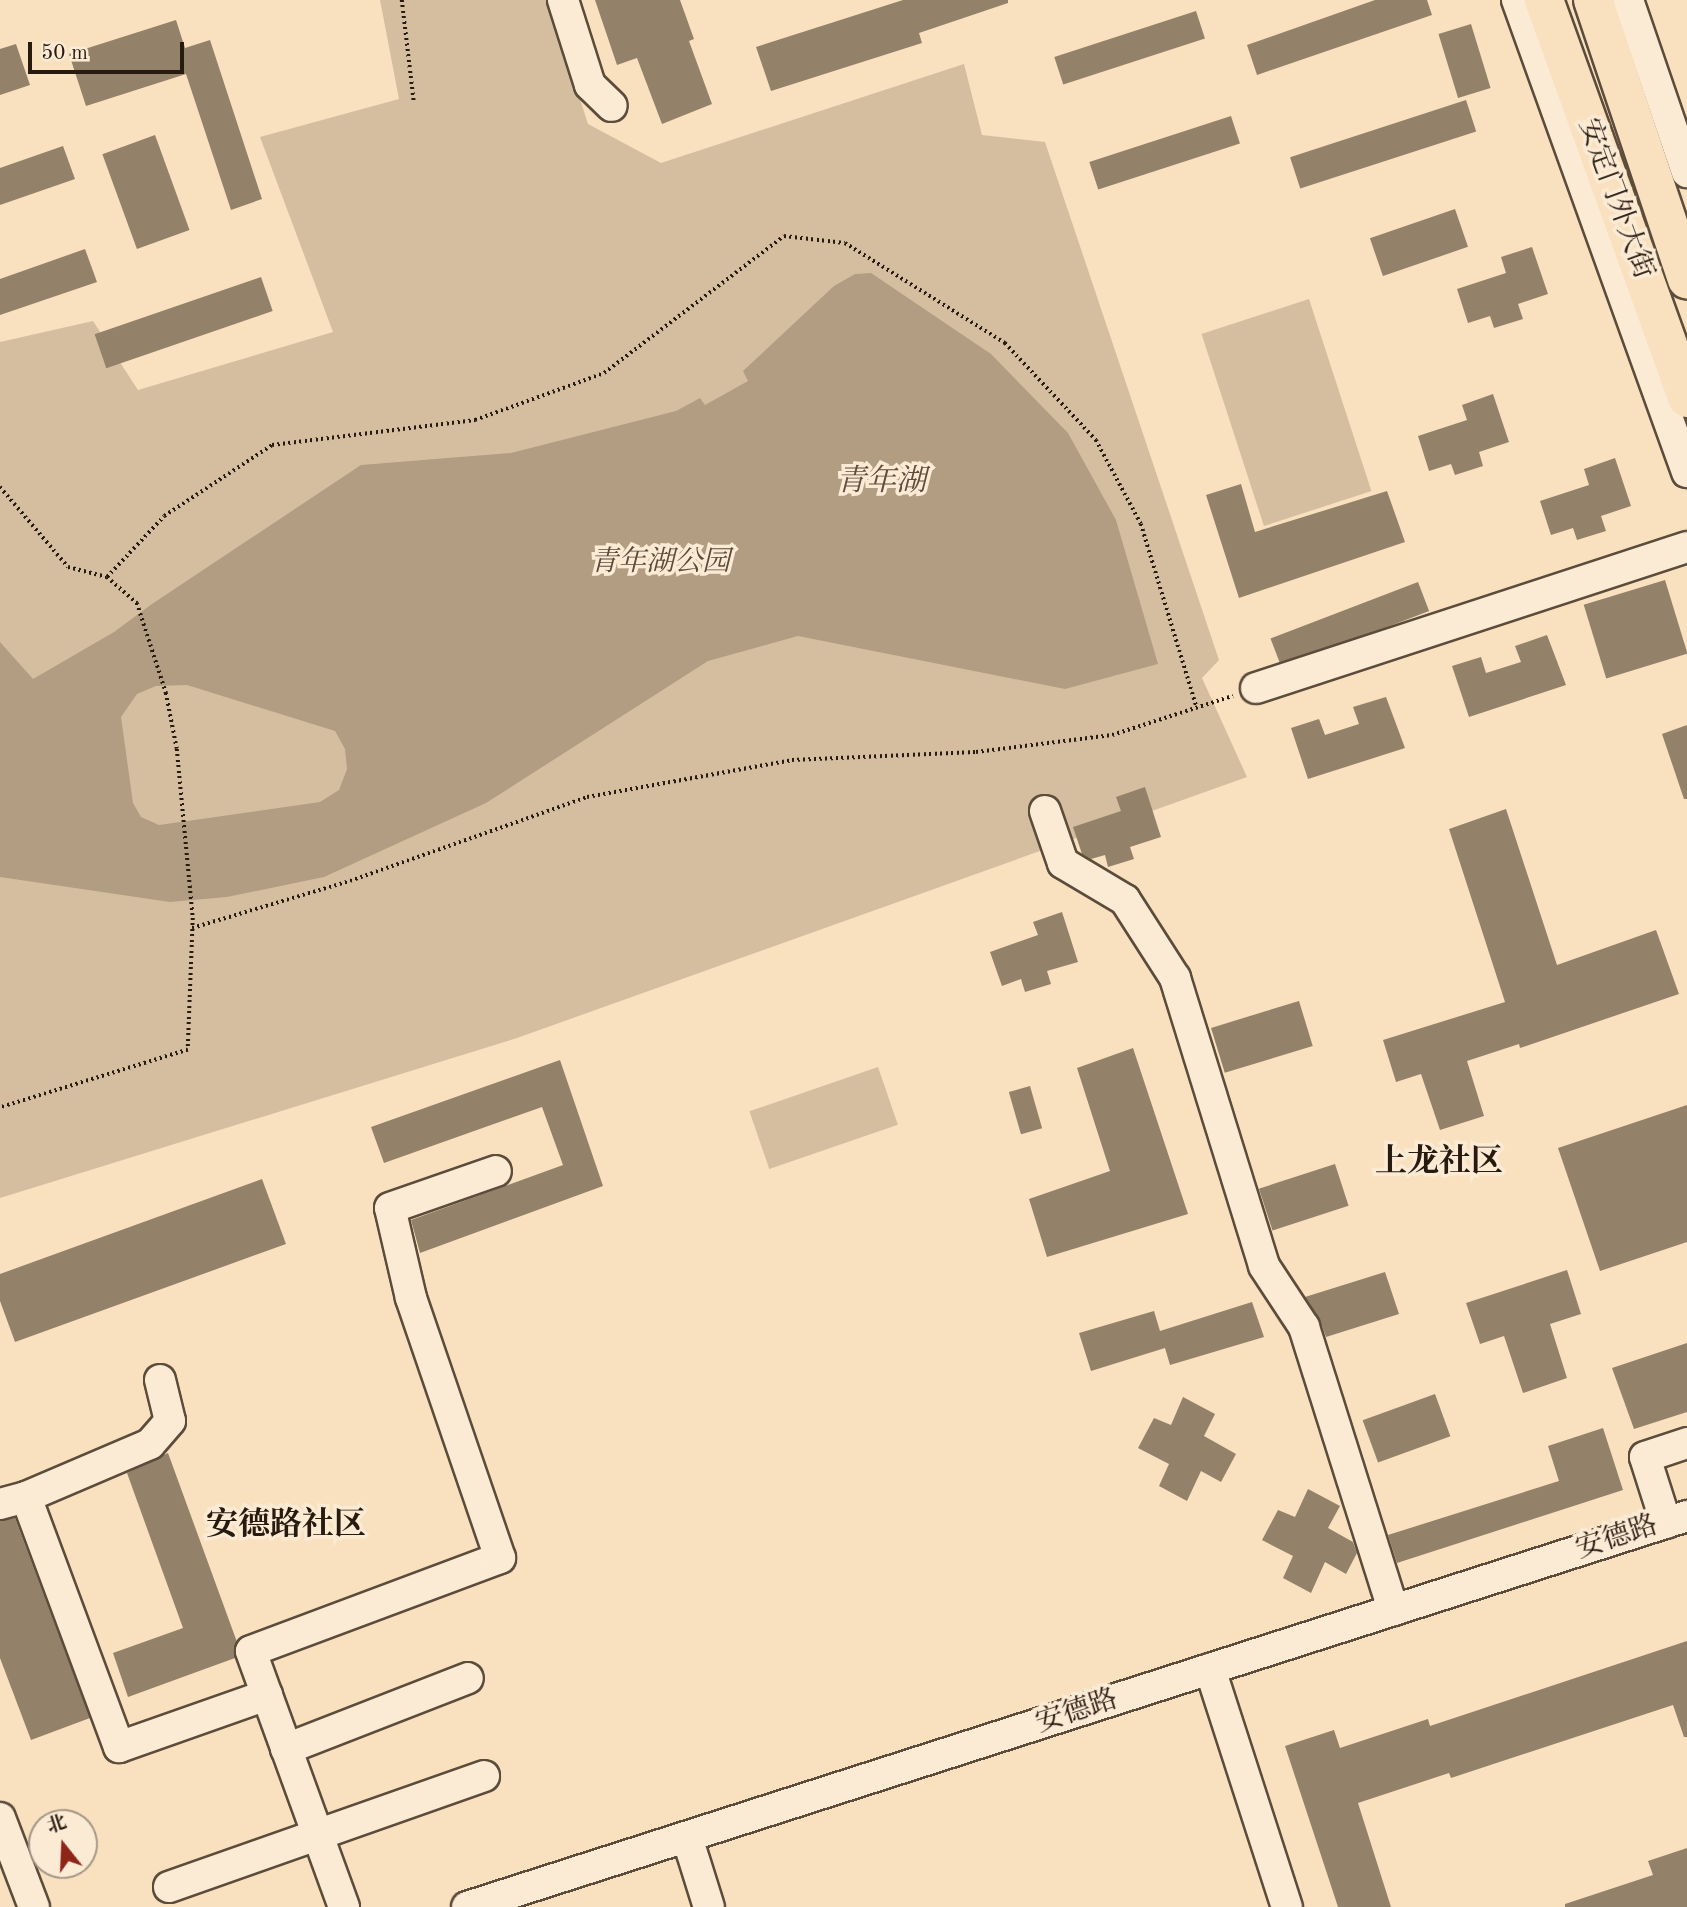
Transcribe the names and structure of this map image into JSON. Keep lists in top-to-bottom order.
{
  "streets": {
    "main road": ["安定门外大街"],
    "street": ["安德路"]
  },
  "districts": ["上龙社区", "安德路社区"],
  "water": ["青年湖"],
  "parks": ["青年湖公园"],
  "scale_bar": "50 m",
  "north": "top"
}
